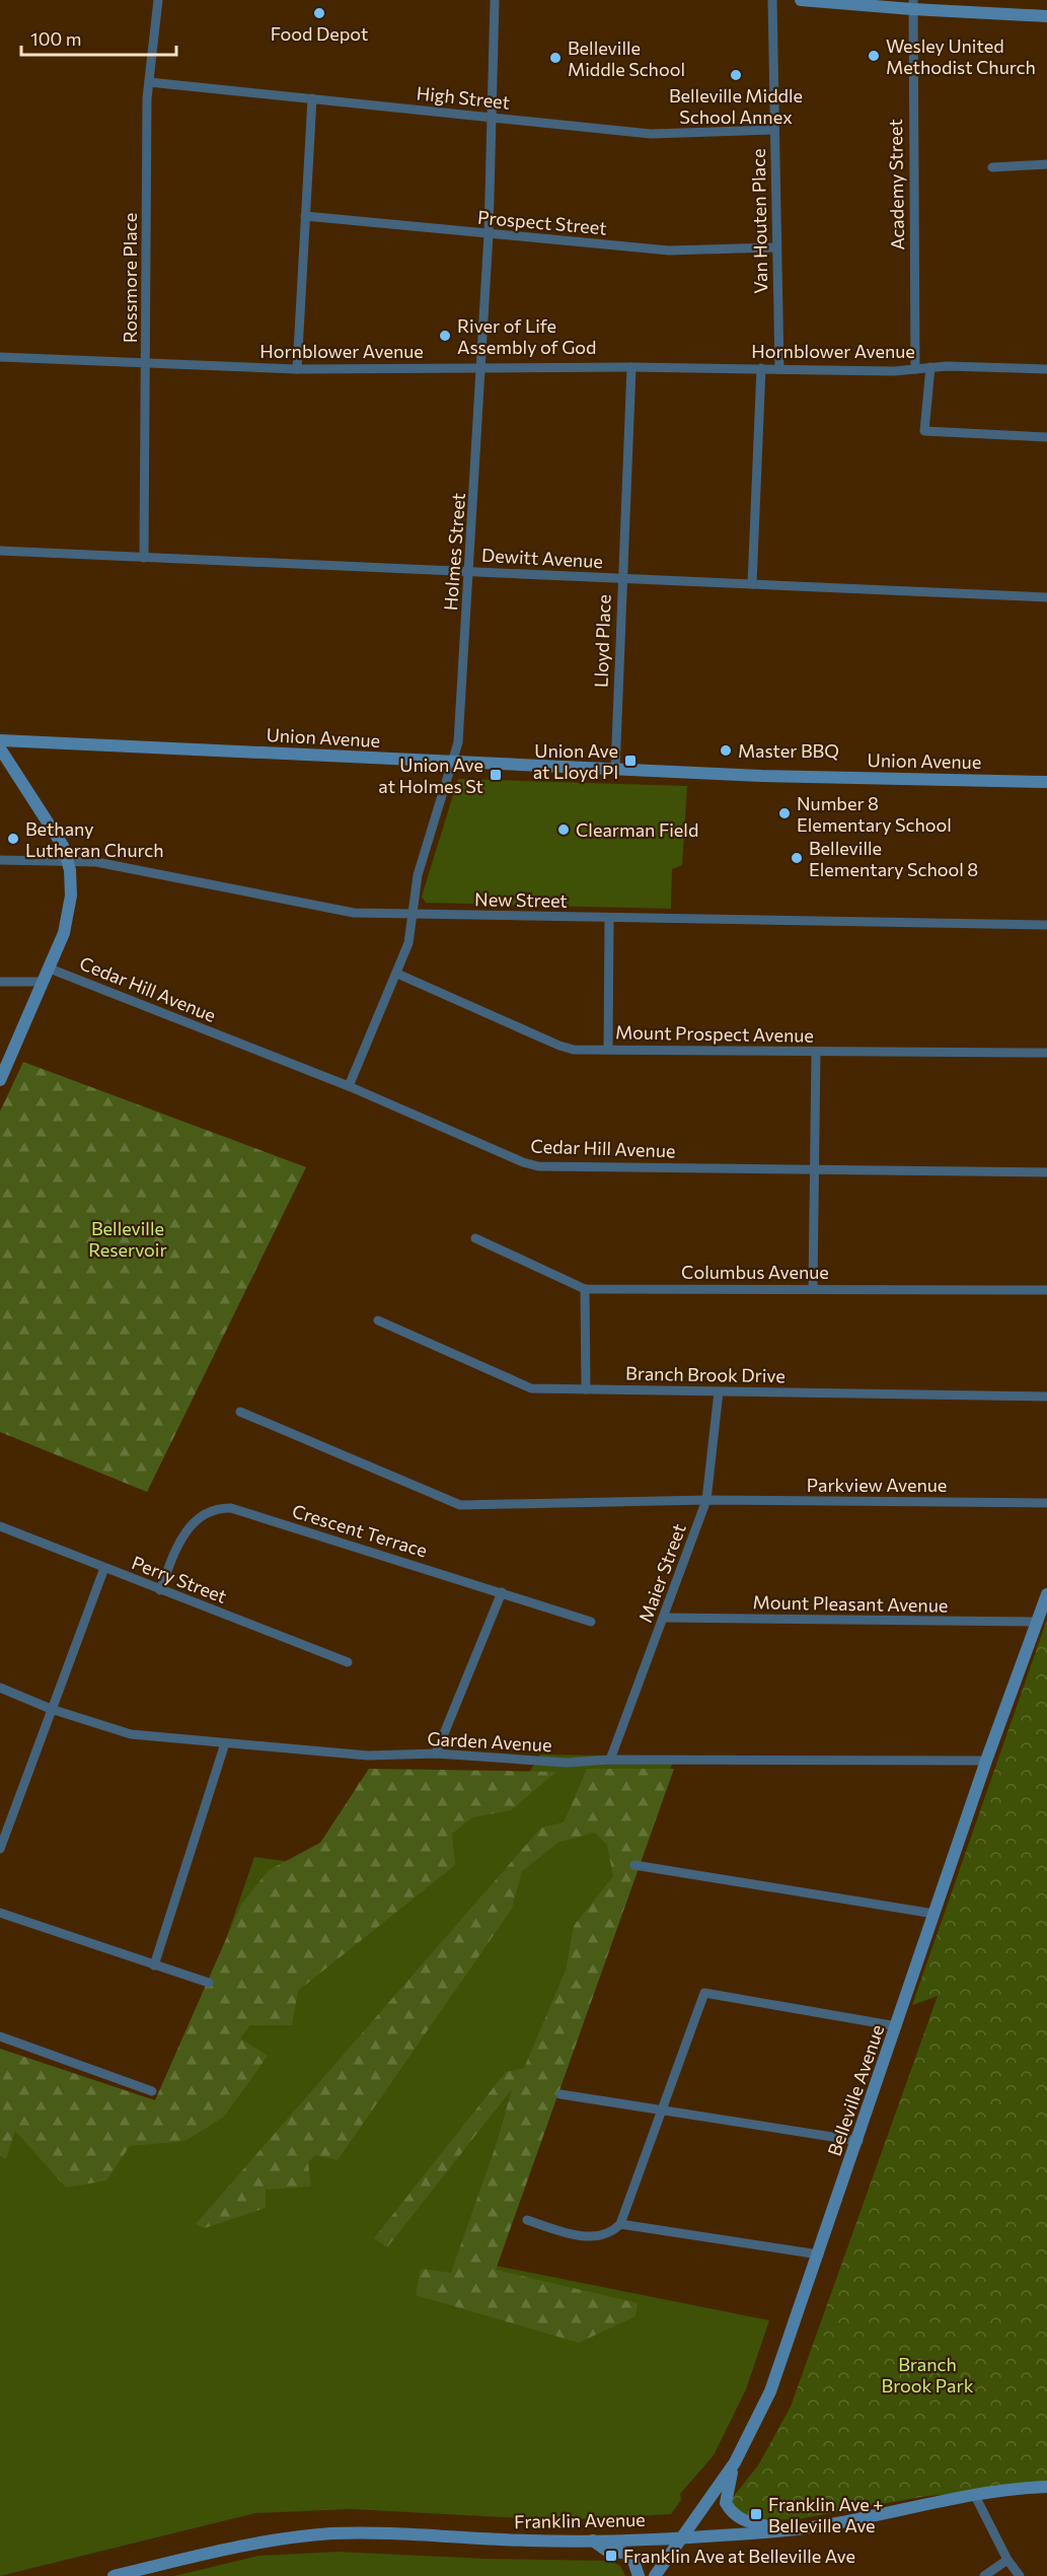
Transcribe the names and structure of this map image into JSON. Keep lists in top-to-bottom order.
{
  "streets": {
    "main road": ["Union Avenue", "Belleville Avenue", "Franklin Avenue"],
    "street": [
      "High Street",
      "Academy Street",
      "Van Houten Place",
      "Prospect Street",
      "Rossmore Place",
      "Hornblower Avenue",
      "Holmes Street",
      "Dewitt Avenue",
      "Lloyd Place",
      "New Street",
      "Cedar Hill Avenue",
      "Mount Prospect Avenue",
      "Columbus Avenue",
      "Branch Brook Drive",
      "Parkview Avenue",
      "Crescent Terrace",
      "Maier Street",
      "Perry Street",
      "Mount Pleasant Avenue",
      "Garden Avenue"
    ]
  },
  "crossings": [
    ["High Street", "Van Houten Place"],
    ["High Street", "Rossmore Place"],
    ["High Street", "Holmes Street"],
    ["Academy Street", "Hornblower Avenue"],
    ["Van Houten Place", "Prospect Street"],
    ["Van Houten Place", "Hornblower Avenue"],
    ["Prospect Street", "Holmes Street"],
    ["Rossmore Place", "Hornblower Avenue"],
    ["Rossmore Place", "Dewitt Avenue"],
    ["Hornblower Avenue", "Holmes Street"],
    ["Hornblower Avenue", "Lloyd Place"],
    ["Holmes Street", "Dewitt Avenue"],
    ["Holmes Street", "Union Avenue"],
    ["Holmes Street", "New Street"],
    ["Holmes Street", "Cedar Hill Avenue"],
    ["Holmes Street", "Mount Prospect Avenue"],
    ["Dewitt Avenue", "Lloyd Place"],
    ["Lloyd Place", "Union Avenue"],
    ["Branch Brook Drive", "Maier Street"],
    ["Parkview Avenue", "Maier Street"],
    ["Crescent Terrace", "Perry Street"],
    ["Maier Street", "Mount Pleasant Avenue"],
    ["Maier Street", "Garden Avenue"],
    ["Mount Pleasant Avenue", "Belleville Avenue"],
    ["Garden Avenue", "Belleville Avenue"],
    ["Belleville Avenue", "Franklin Avenue"]
  ],
  "parks": ["Belleville Reservoir", "Branch Brook Park"],
  "places": {
    "other": [
      "Food Depot",
      "Wesley United Methodist Church",
      "Belleville Middle School",
      "Belleville Middle School Annex",
      "River of Life Assembly of God",
      "Master BBQ",
      "Number 8 Elementary School",
      "Clearman Field",
      "Bethany Lutheran Church",
      "Belleville Elementary School 8"
    ],
    "transit": [
      "Union Ave at Lloyd Pl",
      "Union Ave at Holmes St",
      "Franklin Ave + Belleville Ave",
      "Franklin Ave at Belleville Ave"
    ]
  },
  "scale_bar": "100 m"
}
